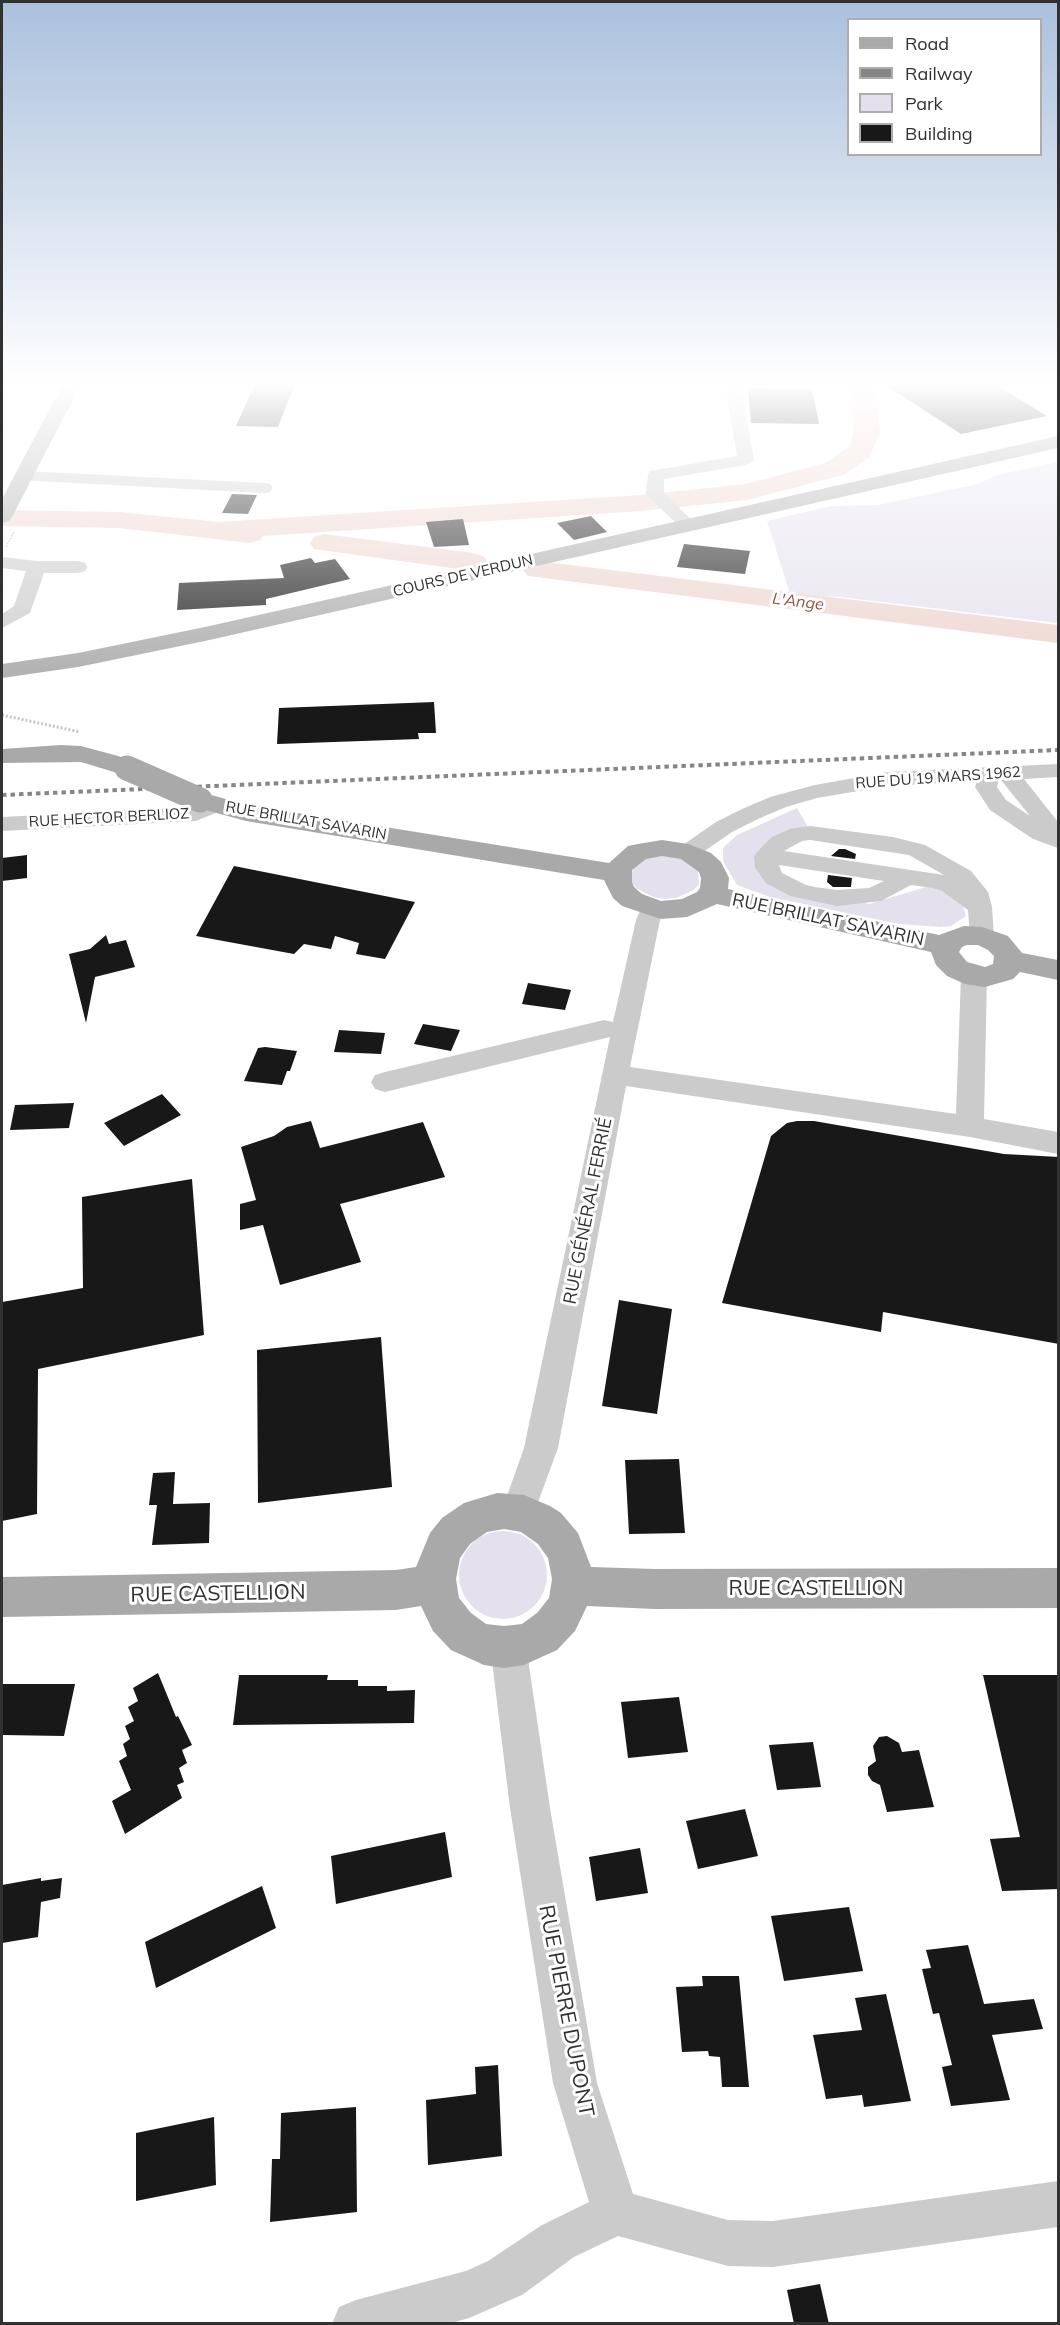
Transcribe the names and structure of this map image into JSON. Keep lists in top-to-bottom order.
{
  "streets": {
    "main road": ["COURS DE VERDUN", "RUE BRILLAT SAVARIN", "RUE CASTELLION"],
    "street": [
      "RUE DU 19 MARS 1962",
      "RUE HECTOR BERLIOZ",
      "RUE GÉNÉRAL FERRIÉ",
      "RUE PIERRE DUPONT"
    ]
  },
  "crossings": [
    ["RUE DU 19 MARS 1962", "RUE BRILLAT SAVARIN"],
    ["RUE DU 19 MARS 1962", "RUE GÉNÉRAL FERRIÉ"],
    ["RUE HECTOR BERLIOZ", "RUE BRILLAT SAVARIN"],
    ["RUE BRILLAT SAVARIN", "RUE GÉNÉRAL FERRIÉ"],
    ["RUE GÉNÉRAL FERRIÉ", "RUE CASTELLION"],
    ["RUE GÉNÉRAL FERRIÉ", "RUE PIERRE DUPONT"],
    ["RUE CASTELLION", "RUE PIERRE DUPONT"]
  ],
  "water": ["L'Ange"],
  "legend": [
    "Road",
    "Railway",
    "Park",
    "Building"
  ]
}
